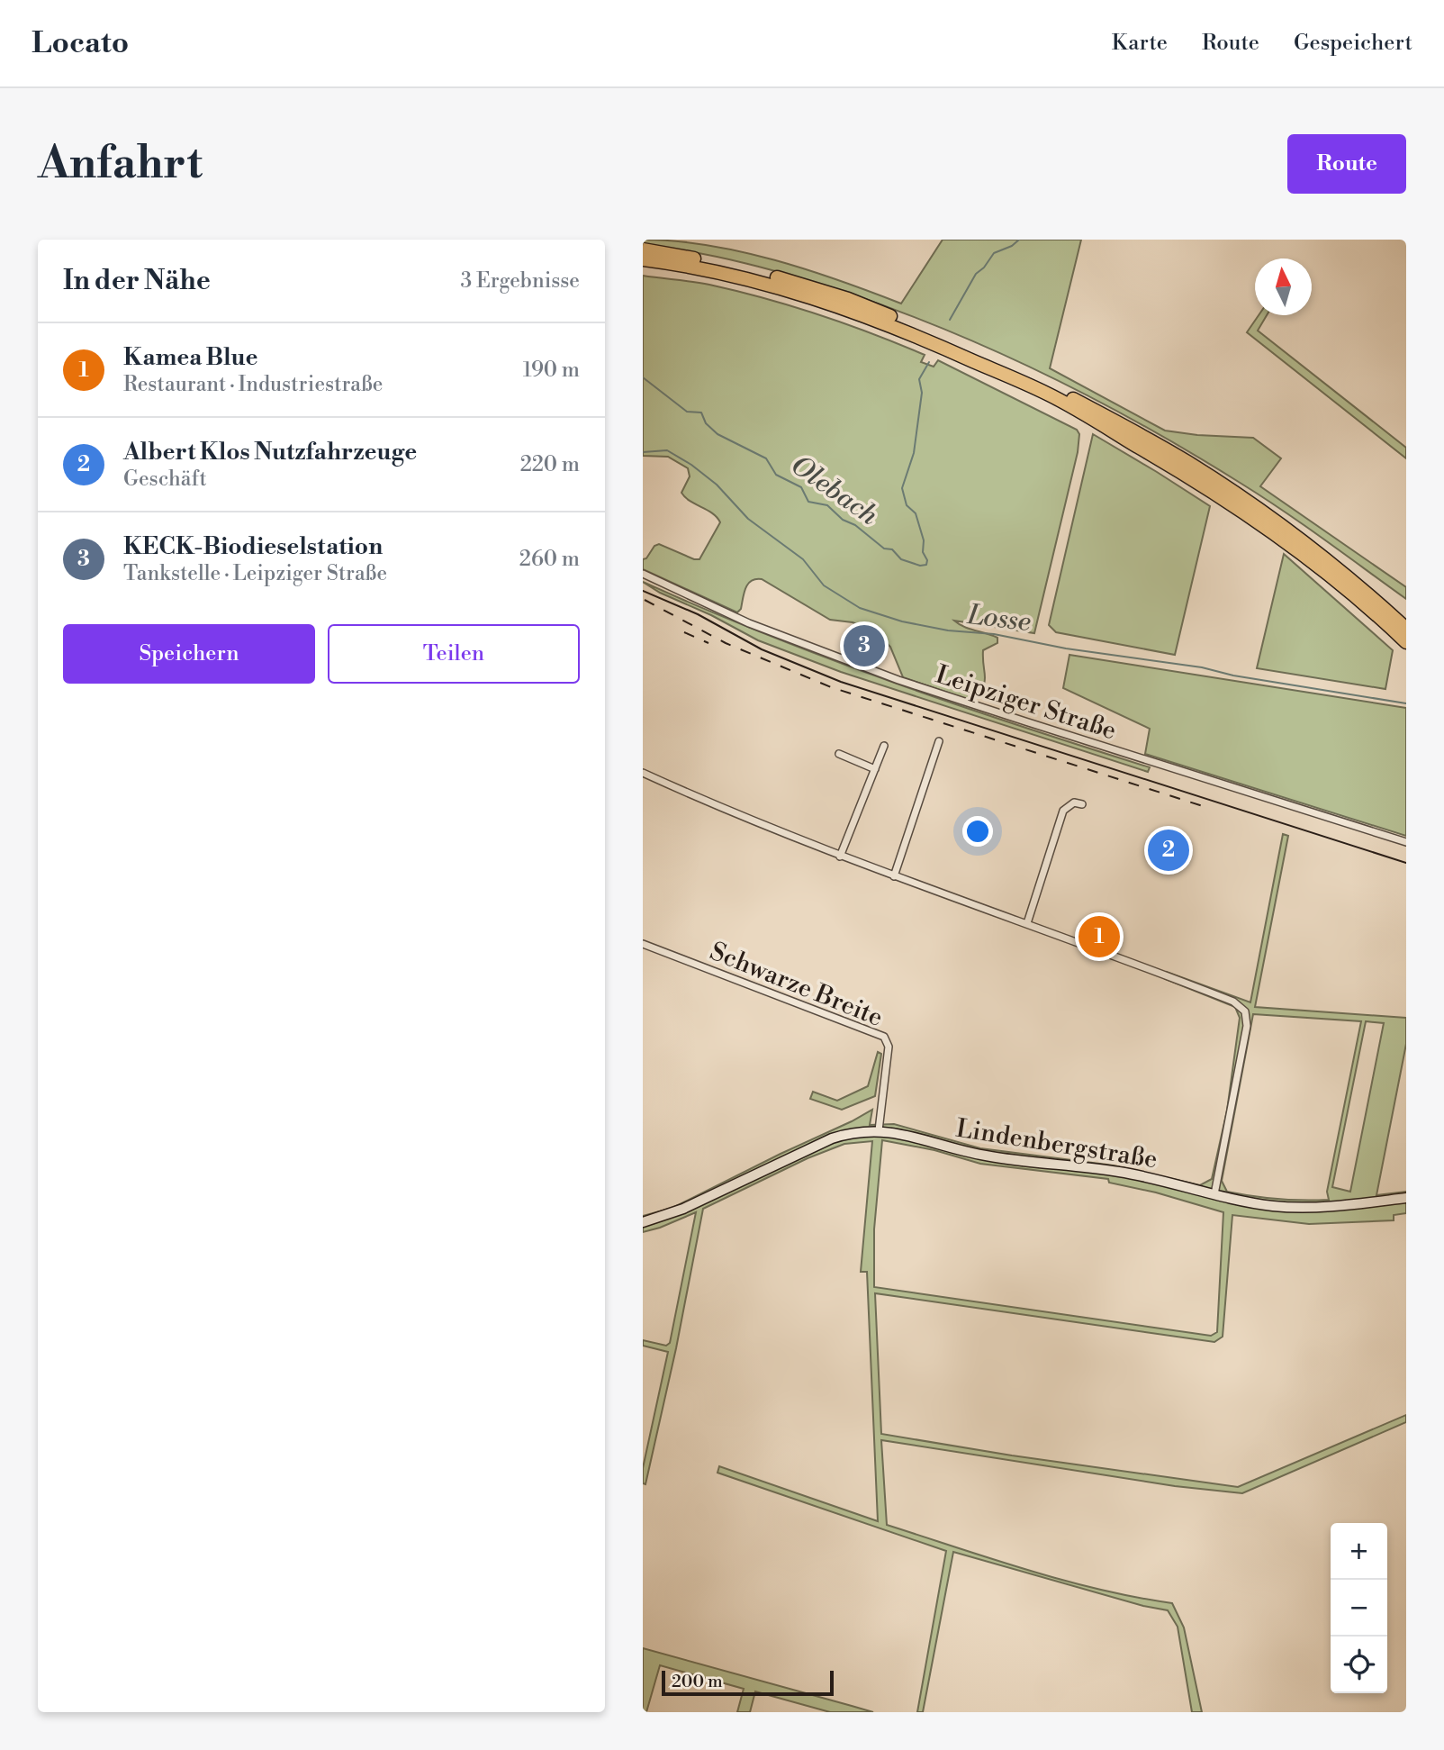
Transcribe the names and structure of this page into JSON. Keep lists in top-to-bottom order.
{
  "streets": {
    "main road": ["Lindenbergstraße"],
    "street": ["Leipziger Straße", "Schwarze Breite"]
  },
  "crossings": [
    ["Schwarze Breite", "Lindenbergstraße"]
  ],
  "water": ["Olebach", "Losse"],
  "scale_bar": "200 m",
  "north": "top",
  "page": {
    "header": "Locato",
    "nav": ["Karte", "Route", "Gespeichert"],
    "buttons": [
      "Route",
      ["Speichern", "Teilen"]
    ],
    "title": "Anfahrt",
    "heading": ["In der Nähe", "3 Ergebnisse"],
    "list": [
      {
        "mark": "1",
        "name": "Kamea Blue",
        "note": "Restaurant · Industriestraße",
        "value": "190 m"
      },
      {
        "mark": "2",
        "name": "Albert Klos Nutzfahrzeuge",
        "note": "Geschäft",
        "value": "220 m"
      },
      {
        "mark": "3",
        "name": "KECK-Biodieselstation",
        "note": "Tankstelle · Leipziger Straße",
        "value": "260 m"
      }
    ],
    "pins": ["3", "2", "1"],
    "map_buttons": ["+", "−"],
    "scale": "200 m"
  }
}
